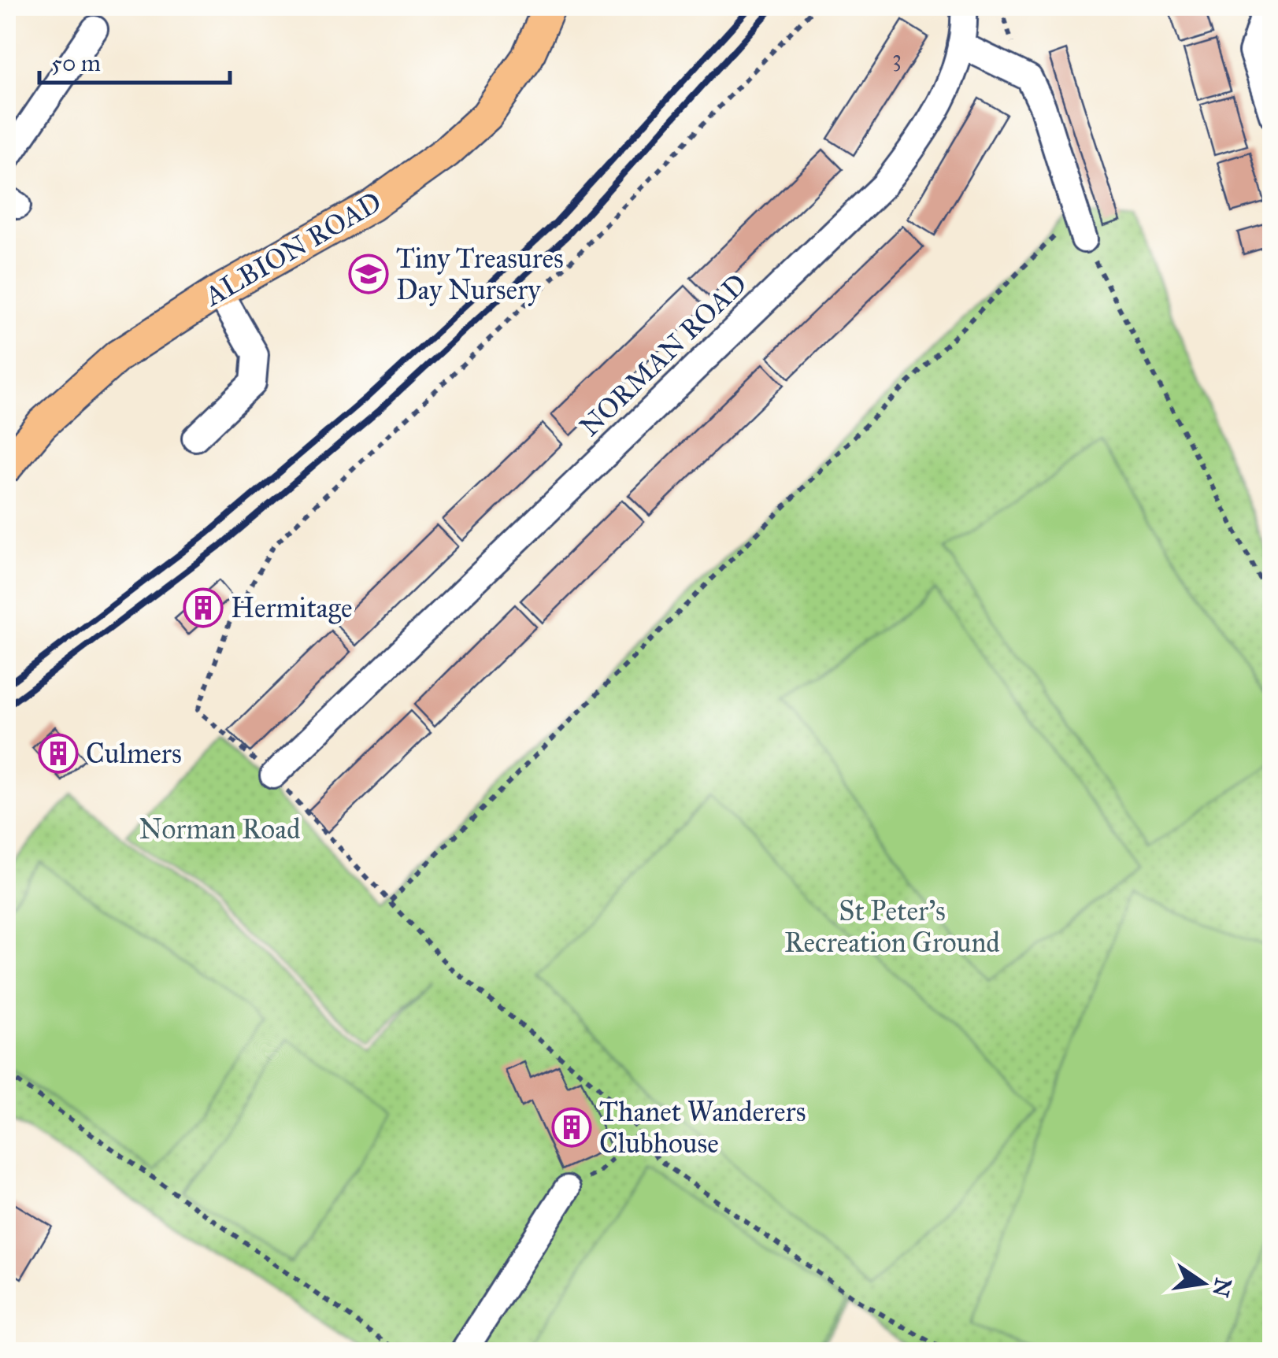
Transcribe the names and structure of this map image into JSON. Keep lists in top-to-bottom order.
{
  "streets": {
    "main road": ["ALBION ROAD"],
    "street": ["NORMAN ROAD"]
  },
  "parks": ["Norman Road", "St Peter's Recreation Ground"],
  "places": {
    "school or university": ["Tiny Treasures Day Nursery"],
    "building": ["Hermitage", "Culmers", "Thanet Wanderers Clubhouse"]
  },
  "house_numbers": ["3"],
  "scale_bar": "50 m",
  "north": "right"
}
